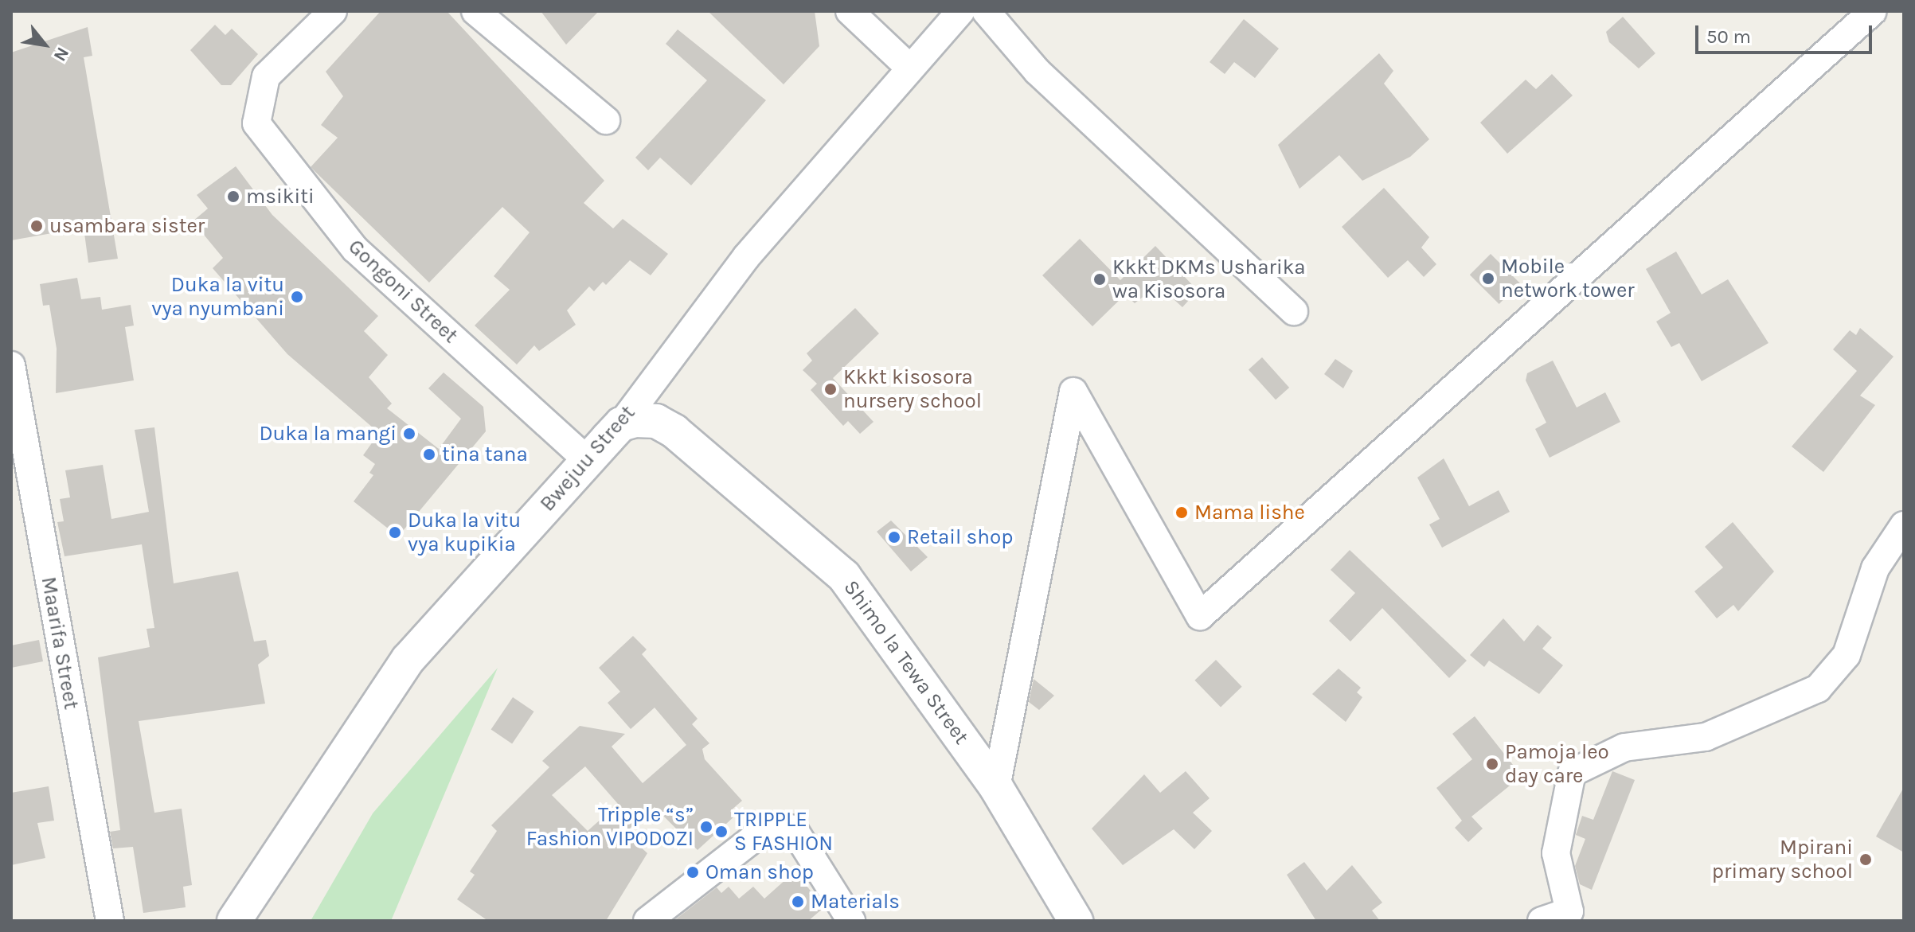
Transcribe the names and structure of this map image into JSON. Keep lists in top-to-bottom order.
{
  "streets": {
    "street": [
      "Gongoni Street",
      "Bwejuu Street",
      "Maarifa Street",
      "Shimo la Tewa Street"
    ]
  },
  "crossings": [
    ["Gongoni Street", "Bwejuu Street"],
    ["Bwejuu Street", "Shimo la Tewa Street"]
  ],
  "places": [
    "msikiti",
    "usambara sister",
    "Mobile network tower",
    "Kkkt DKMs Usharika wa Kisosora",
    "Duka la vitu vya nyumbani",
    "Kkkt kisosora nursery school",
    "Duka la mangi",
    "tina tana",
    "Mama lishe",
    "Duka la vitu vya kupikia",
    "Retail shop",
    "Pamoja leo day care",
    "Tripple “s” Fashion VIPODOZI",
    "TRIPPLE S FASHION",
    "Mpirani primary school",
    "Oman shop",
    "Materials"
  ],
  "scale_bar": "50 m",
  "north": "bottom right"
}
